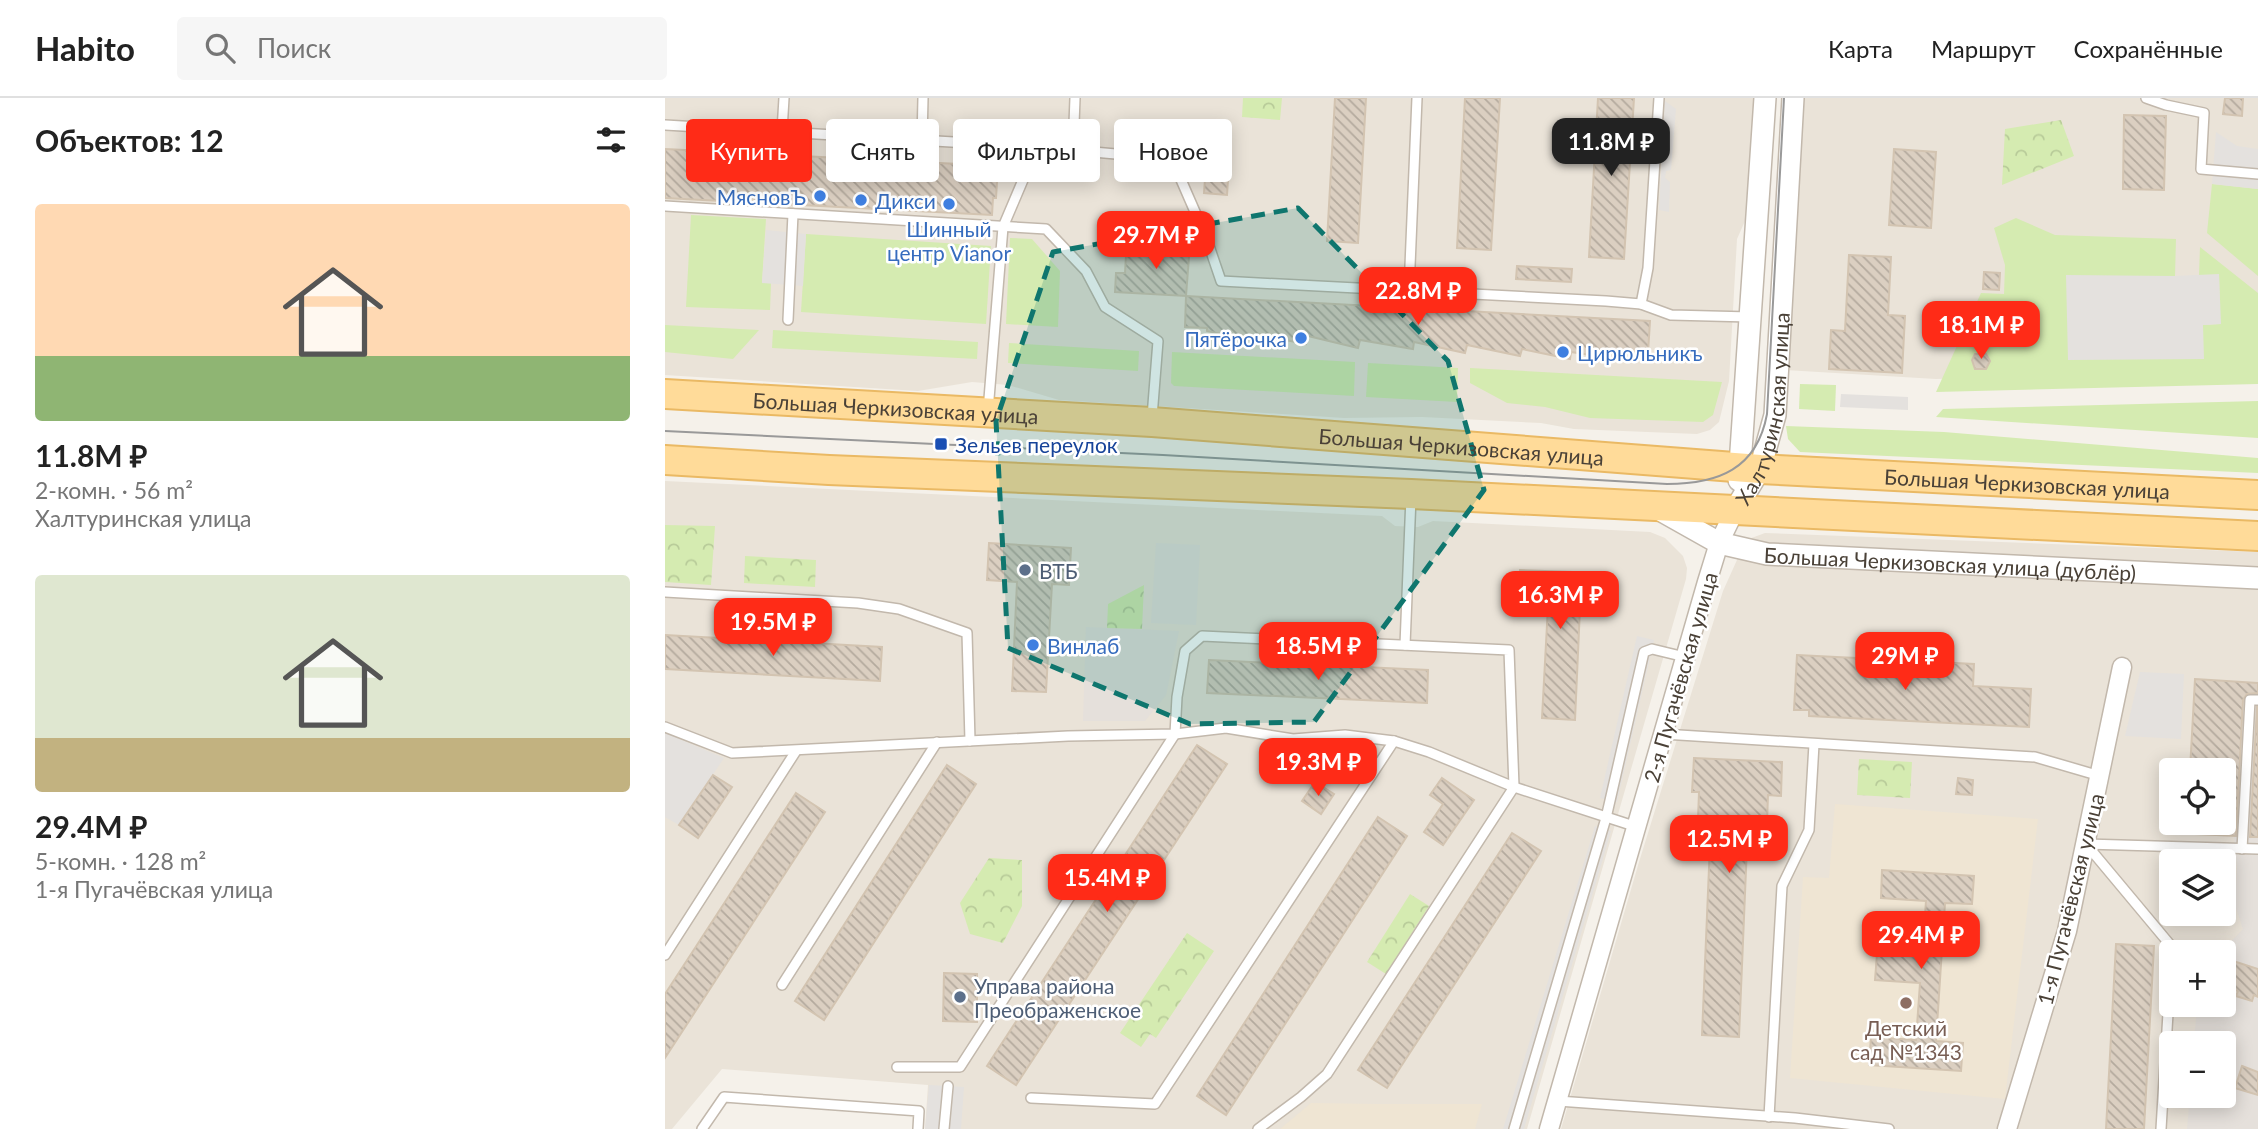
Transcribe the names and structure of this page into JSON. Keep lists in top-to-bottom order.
{
  "streets": {
    "main road": ["Большая Черкизовская улица"],
    "street": [
      "Халтуринская улица",
      "Большая Черкизовская улица (дублёр)",
      "2-я Пугачёвская улица",
      "1-я Пугачёвская улица"
    ]
  },
  "crossings": [
    ["Халтуринская улица", "Большая Черкизовская улица"],
    ["Халтуринская улица", "2-я Пугачёвская улица"],
    ["Большая Черкизовская улица", "Большая Черкизовская улица (дублёр)"],
    ["Большая Черкизовская улица", "2-я Пугачёвская улица"],
    ["Большая Черкизовская улица (дублёр)", "2-я Пугачёвская улица"]
  ],
  "places": {
    "other": [
      "МясновЪ",
      "Дикси",
      "Шинный центр Vianor",
      "Пятёрочка",
      "Цирюльникъ",
      "ВТБ",
      "Винлаб",
      "Управа района Преображенское",
      "Детский сад №1343"
    ],
    "transit": ["Зельев переулок"]
  },
  "page": {
    "header": "Habito",
    "search": "Поиск",
    "nav": ["Карта", "Маршрут", "Сохранённые"],
    "heading": "Объектов: 12",
    "price": [
      "11.8M ₽",
      "29.7M ₽",
      "22.8M ₽",
      "18.1M ₽",
      "16.3M ₽",
      "19.5M ₽",
      "18.5M ₽",
      "29M ₽",
      "19.3M ₽",
      "12.5M ₽",
      "15.4M ₽",
      "29.4M ₽"
    ],
    "chip": [
      "Купить",
      "Снять",
      "Фильтры",
      "Новое"
    ],
    "list": [
      {
        "name": "11.8M ₽",
        "note": "2-комн. · 56 m² · Халтуринская улица"
      },
      {
        "name": "29.4M ₽",
        "note": "5-комн. · 128 m² · 1-я Пугачёвская улица"
      }
    ],
    "map_buttons": ["+", "−"]
  }
}
